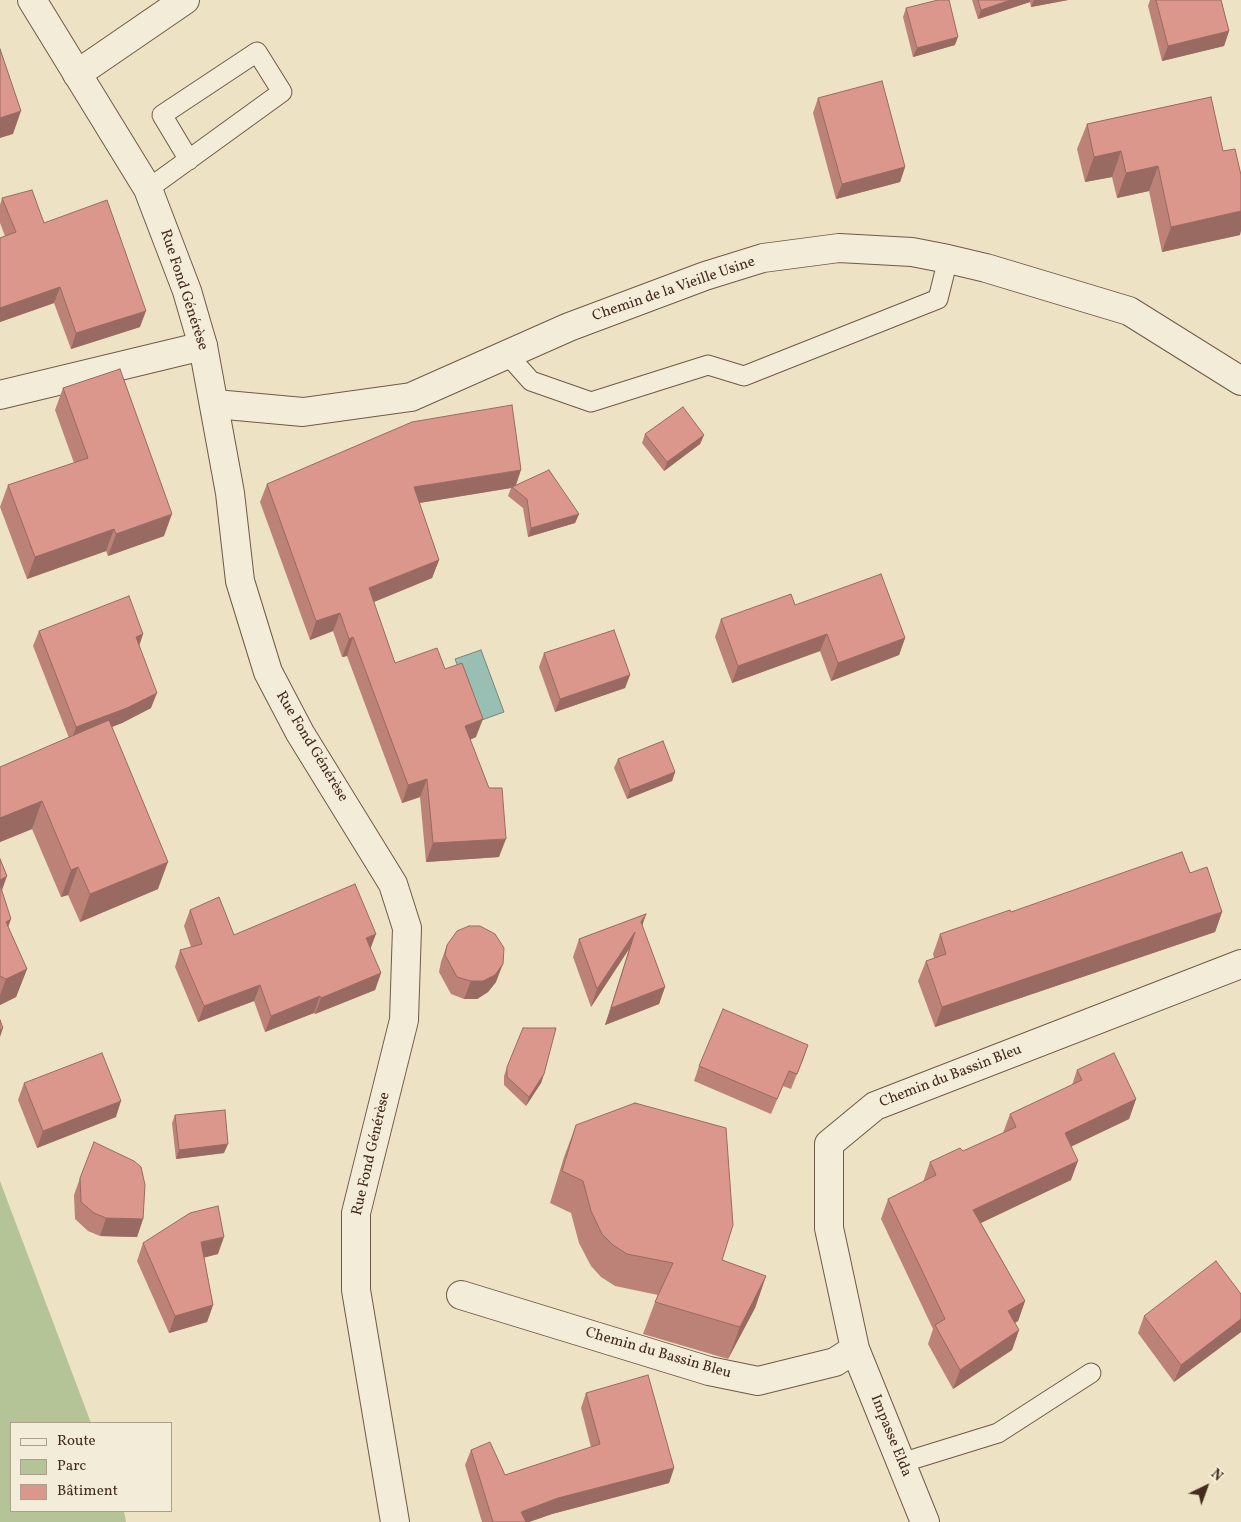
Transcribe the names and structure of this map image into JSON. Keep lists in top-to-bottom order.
{
  "streets": {
    "street": [
      "Rue Fond Générèse",
      "Chemin de la Vieille Usine",
      "Chemin du Bassin Bleu",
      "Impasse Elda"
    ]
  },
  "crossings": [
    ["Rue Fond Générèse", "Chemin de la Vieille Usine"],
    ["Chemin du Bassin Bleu", "Impasse Elda"]
  ],
  "legend": ["Route", "Parc", "Bâtiment"],
  "north": "top right"
}
